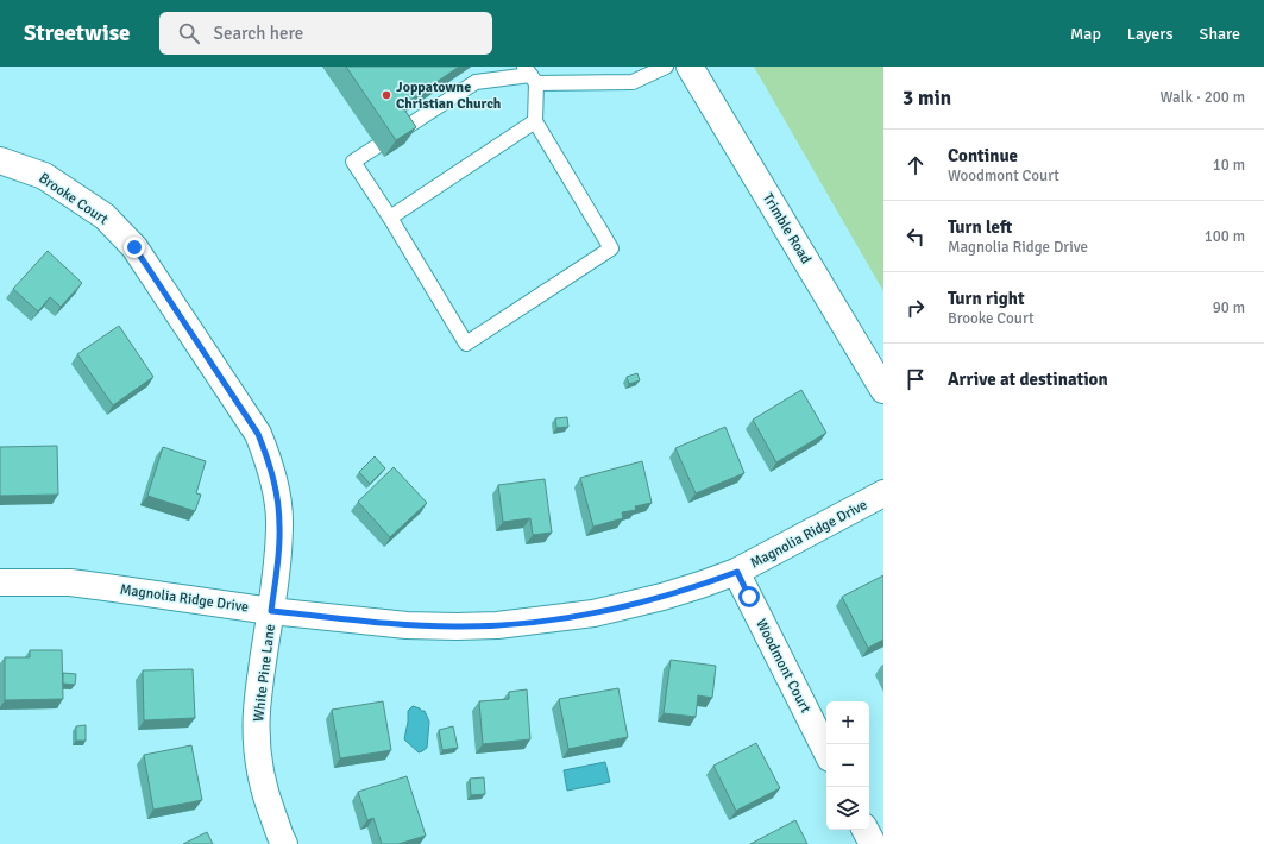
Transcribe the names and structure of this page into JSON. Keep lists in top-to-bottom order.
{
  "streets": {
    "street": [
      "Brooke Court",
      "Trimble Road",
      "Magnolia Ridge Drive",
      "Woodmont Court",
      "White Pine Lane"
    ]
  },
  "crossings": [
    ["Brooke Court", "Magnolia Ridge Drive"],
    ["Brooke Court", "White Pine Lane"],
    ["Magnolia Ridge Drive", "Woodmont Court"],
    ["Magnolia Ridge Drive", "White Pine Lane"]
  ],
  "places": ["Joppatowne Christian Church"],
  "page": {
    "header": "Streetwise",
    "search": "Search here",
    "nav": ["Map", "Layers", "Share"],
    "heading": ["3 min", "Walk · 200 m"],
    "list": [
      ["Continue", "Woodmont Court", "10 m"],
      ["Turn left", "Magnolia Ridge Drive", "100 m"],
      ["Turn right", "Brooke Court", "90 m"],
      "Arrive at destination"
    ],
    "map_buttons": ["+", "−"]
  }
}
